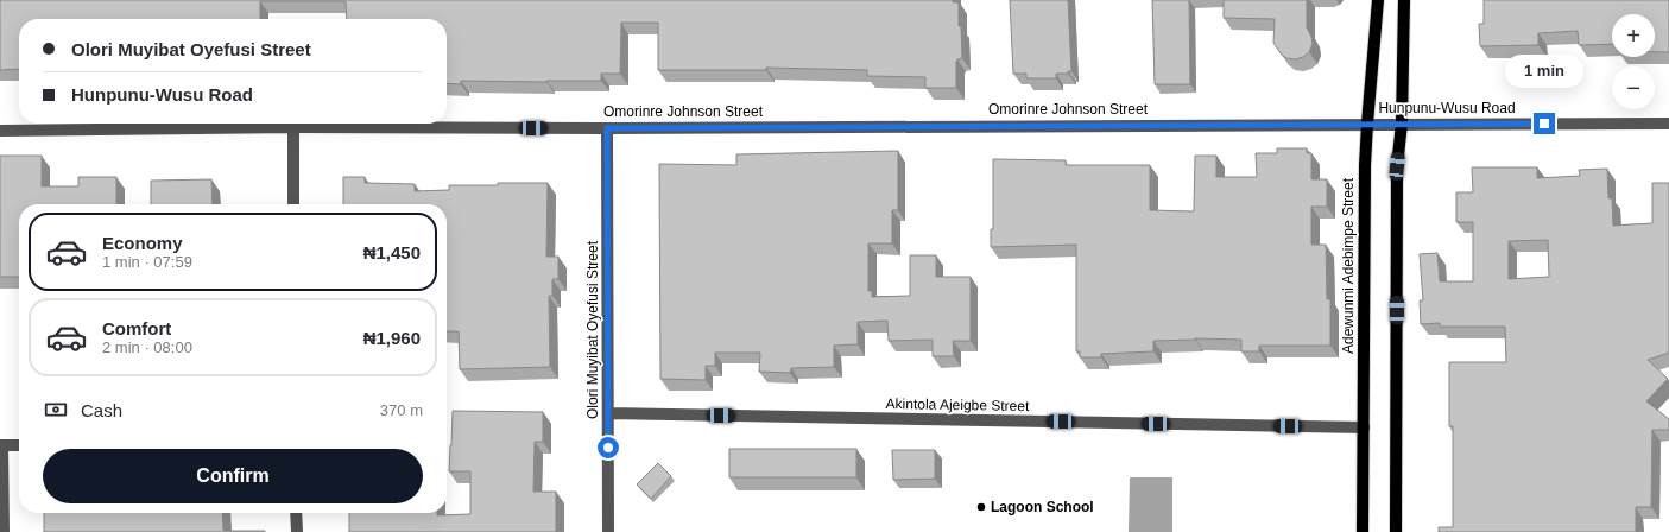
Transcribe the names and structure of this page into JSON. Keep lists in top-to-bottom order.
{
  "streets": {
    "main road": ["Adewunmi Adebimpe Street"],
    "street": [
      "Hunpunu-Wusu Road",
      "Omorinre Johnson Street",
      "Olori Muyibat Oyefusi Street",
      "Akintola Ajeigbe Street"
    ]
  },
  "crossings": [
    ["Hunpunu-Wusu Road", "Omorinre Johnson Street"],
    ["Hunpunu-Wusu Road", "Adewunmi Adebimpe Street"],
    ["Omorinre Johnson Street", "Adewunmi Adebimpe Street"],
    ["Omorinre Johnson Street", "Olori Muyibat Oyefusi Street"],
    ["Adewunmi Adebimpe Street", "Akintola Ajeigbe Street"],
    ["Olori Muyibat Oyefusi Street", "Akintola Ajeigbe Street"]
  ],
  "places": ["Lagoon School"],
  "page": {
    "map_buttons": ["+", "−"],
    "banner": ["Olori Muyibat Oyefusi Street", "Hunpunu-Wusu Road"],
    "bubble": "1 min",
    "list": [
      {
        "name": "Economy",
        "note": "1 min · 07:59",
        "value": "₦1,450"
      },
      {
        "name": "Comfort",
        "note": "2 min · 08:00",
        "value": "₦1,960"
      }
    ],
    "pay": ["Cash", "370 m"],
    "buttons": "Confirm"
  }
}
